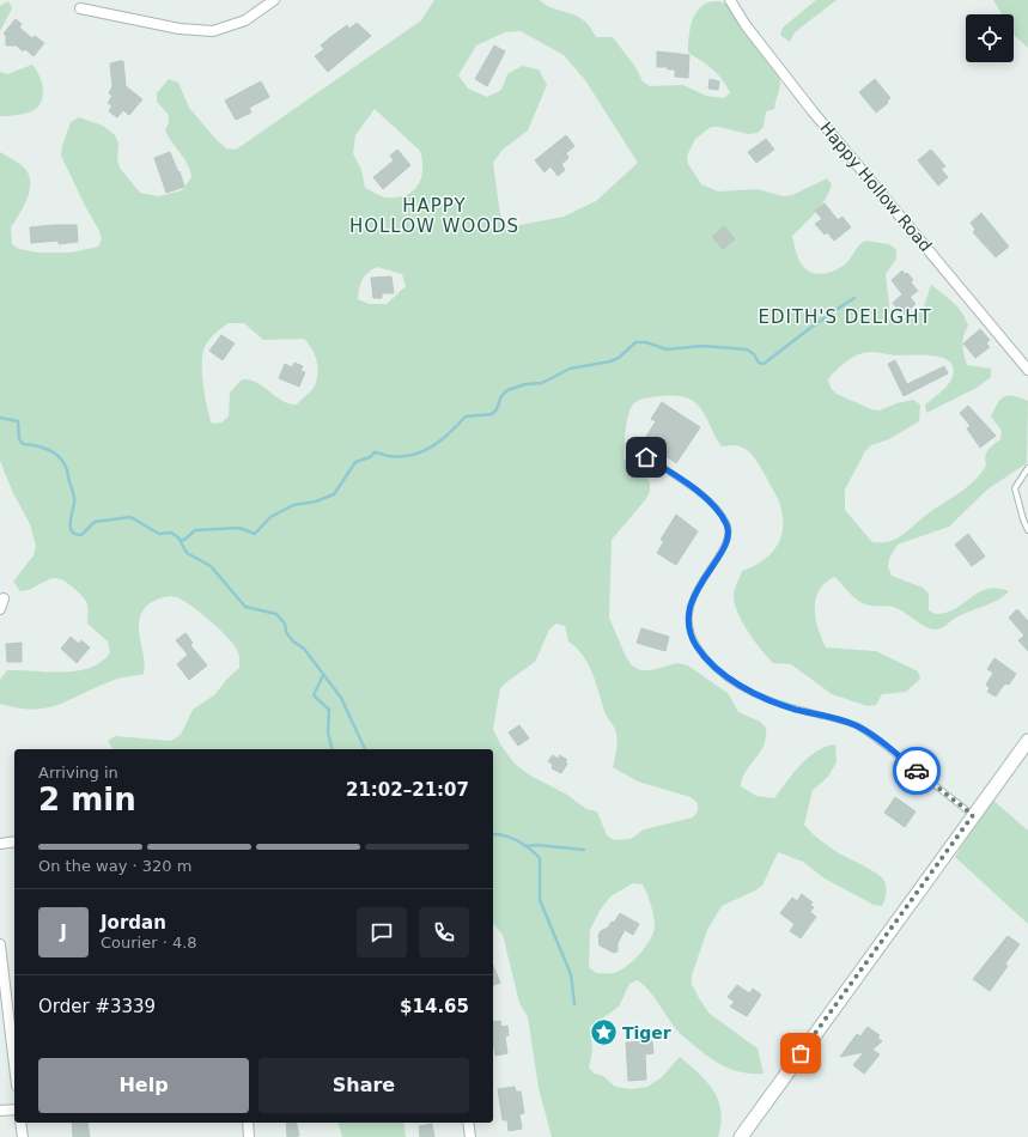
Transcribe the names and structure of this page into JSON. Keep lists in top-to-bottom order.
{
  "streets": {
    "street": ["Happy Hollow Road"]
  },
  "districts": ["HAPPY HOLLOW WOODS", "EDITH'S DELIGHT"],
  "places": {
    "place": ["Tiger"]
  },
  "page": {
    "heading": ["2 min", "Arriving in", "21:02–21:07"],
    "panel": [
      "Jordan",
      "Courier · 4.8",
      "Order #3339",
      "$14.65"
    ],
    "bar": "On the way · 320 m",
    "round": "J",
    "buttons": ["Help", "Share"]
  }
}
